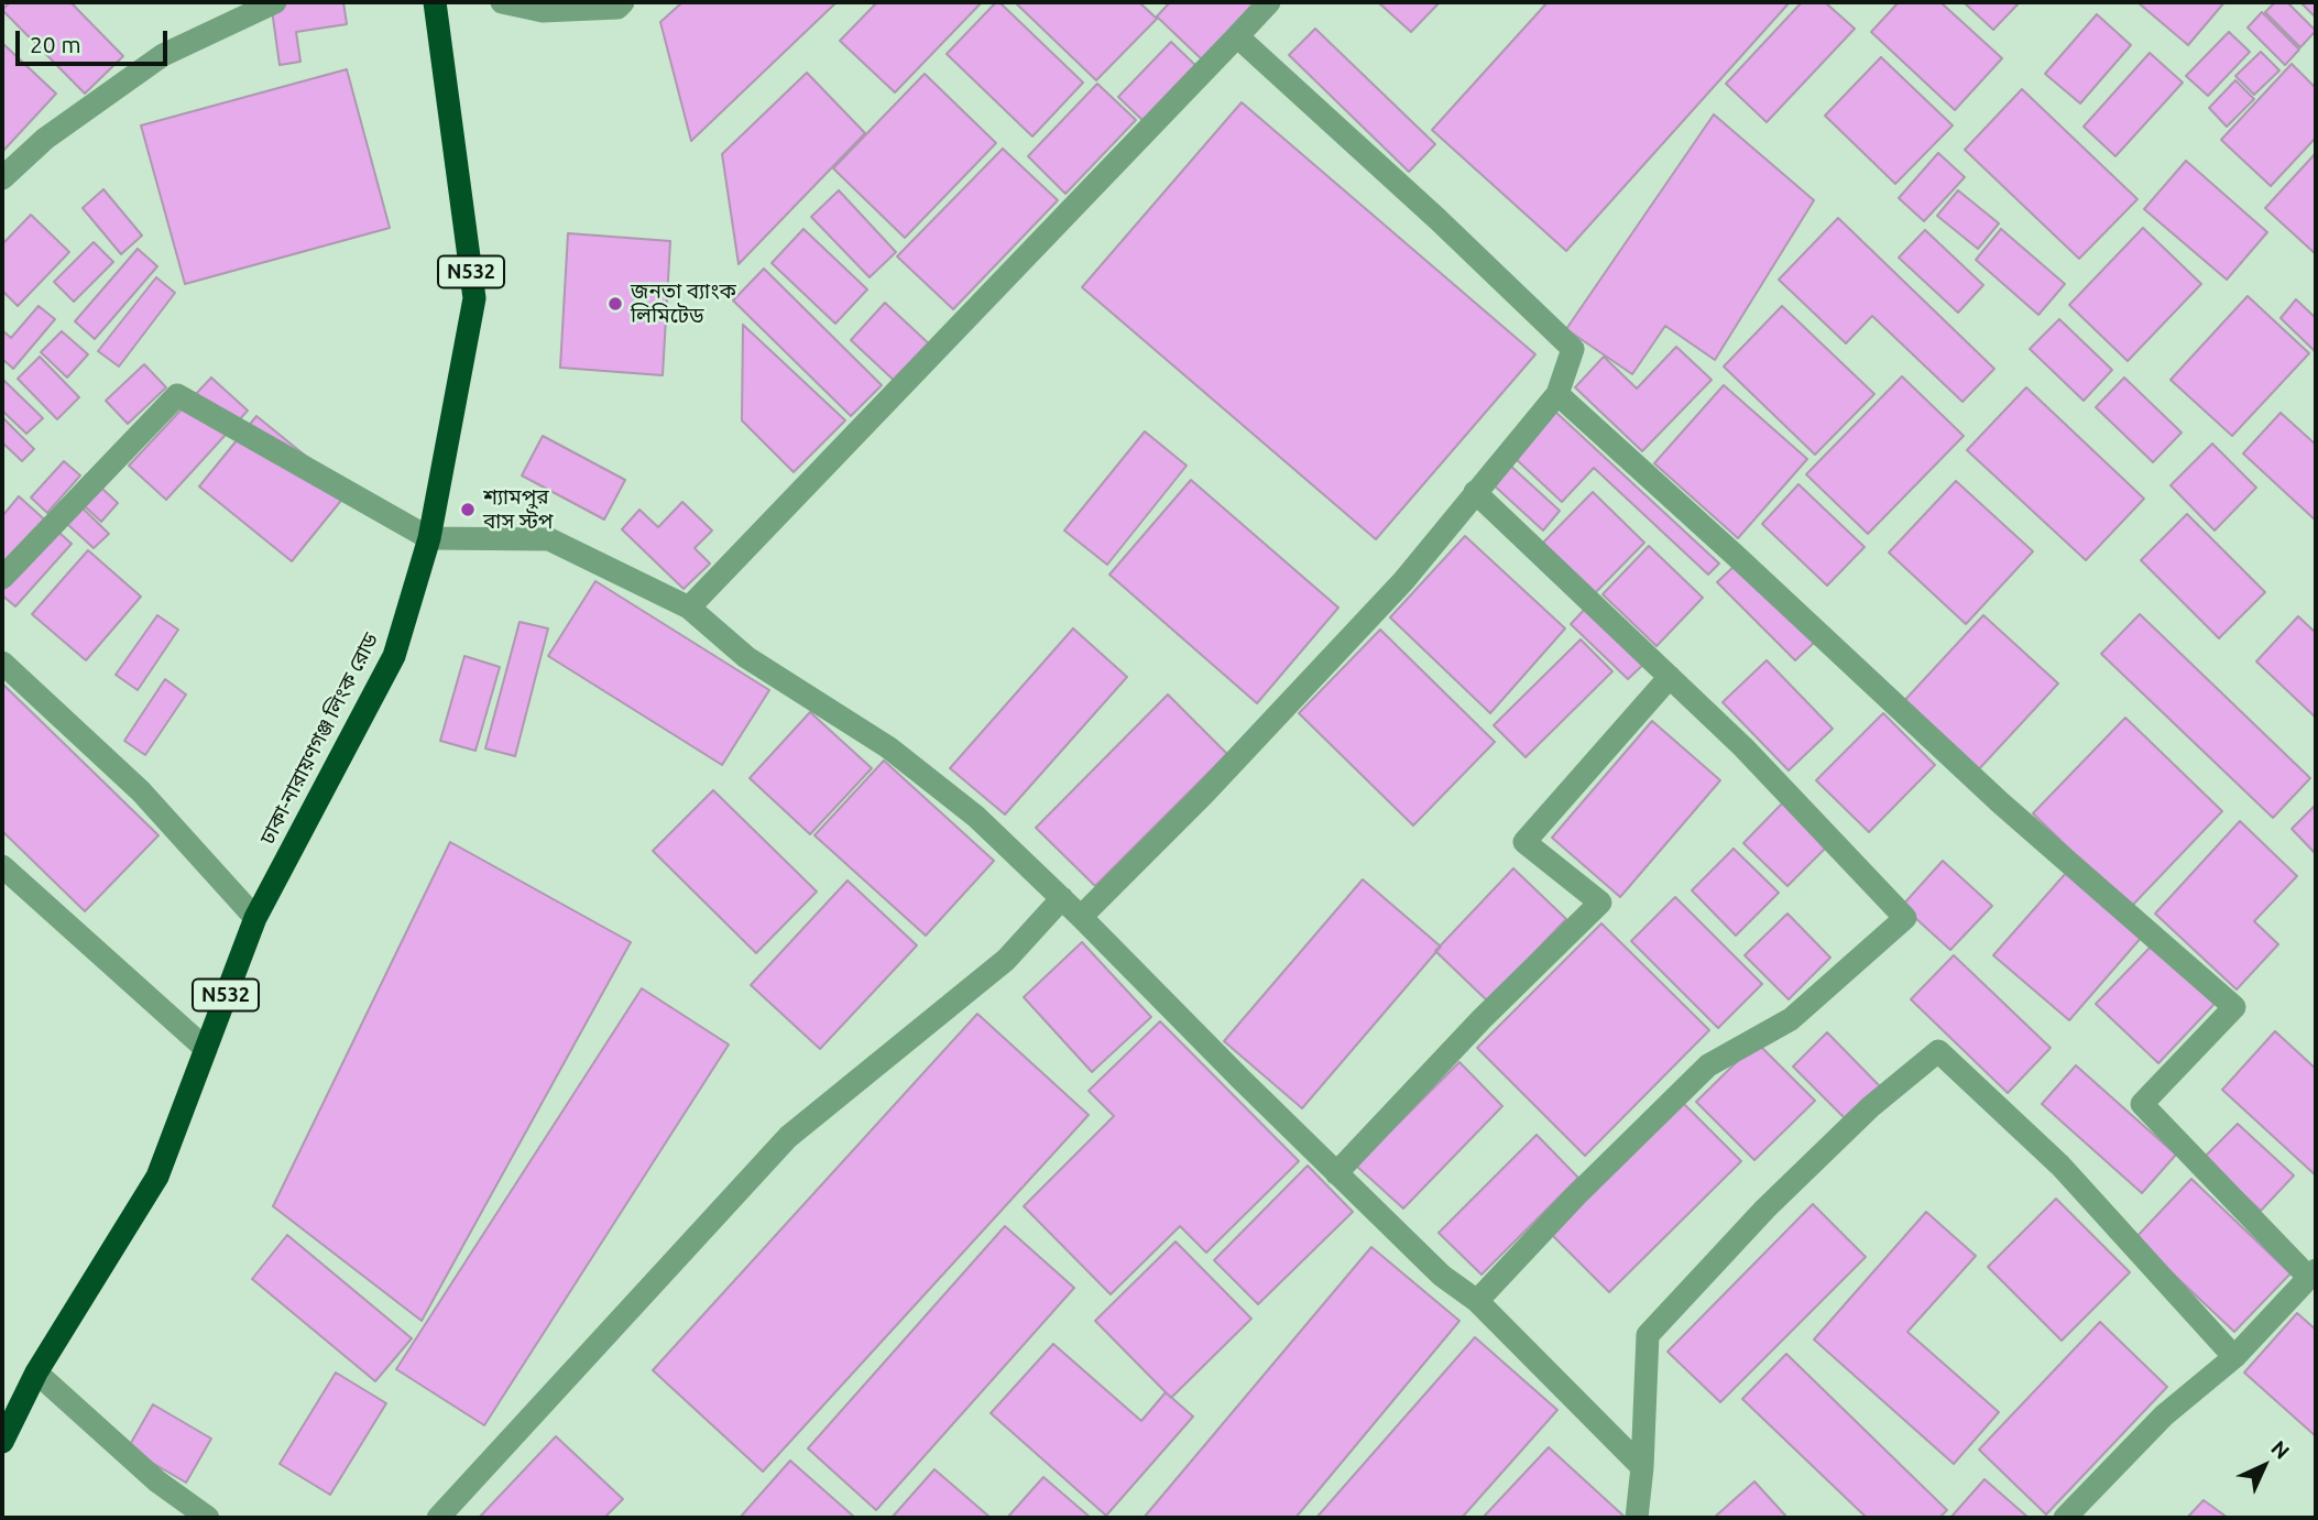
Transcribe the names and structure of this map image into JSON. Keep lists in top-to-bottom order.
{
  "streets": {
    "highway": ["N532", "ঢাকা-নারায়ণগঞ্জ লিংক রোড"]
  },
  "places": ["জনতা ব্যাংক লিমিটেড", "শ্যামপুর বাস স্টপ"],
  "scale_bar": "20 m",
  "north": "top right"
}
